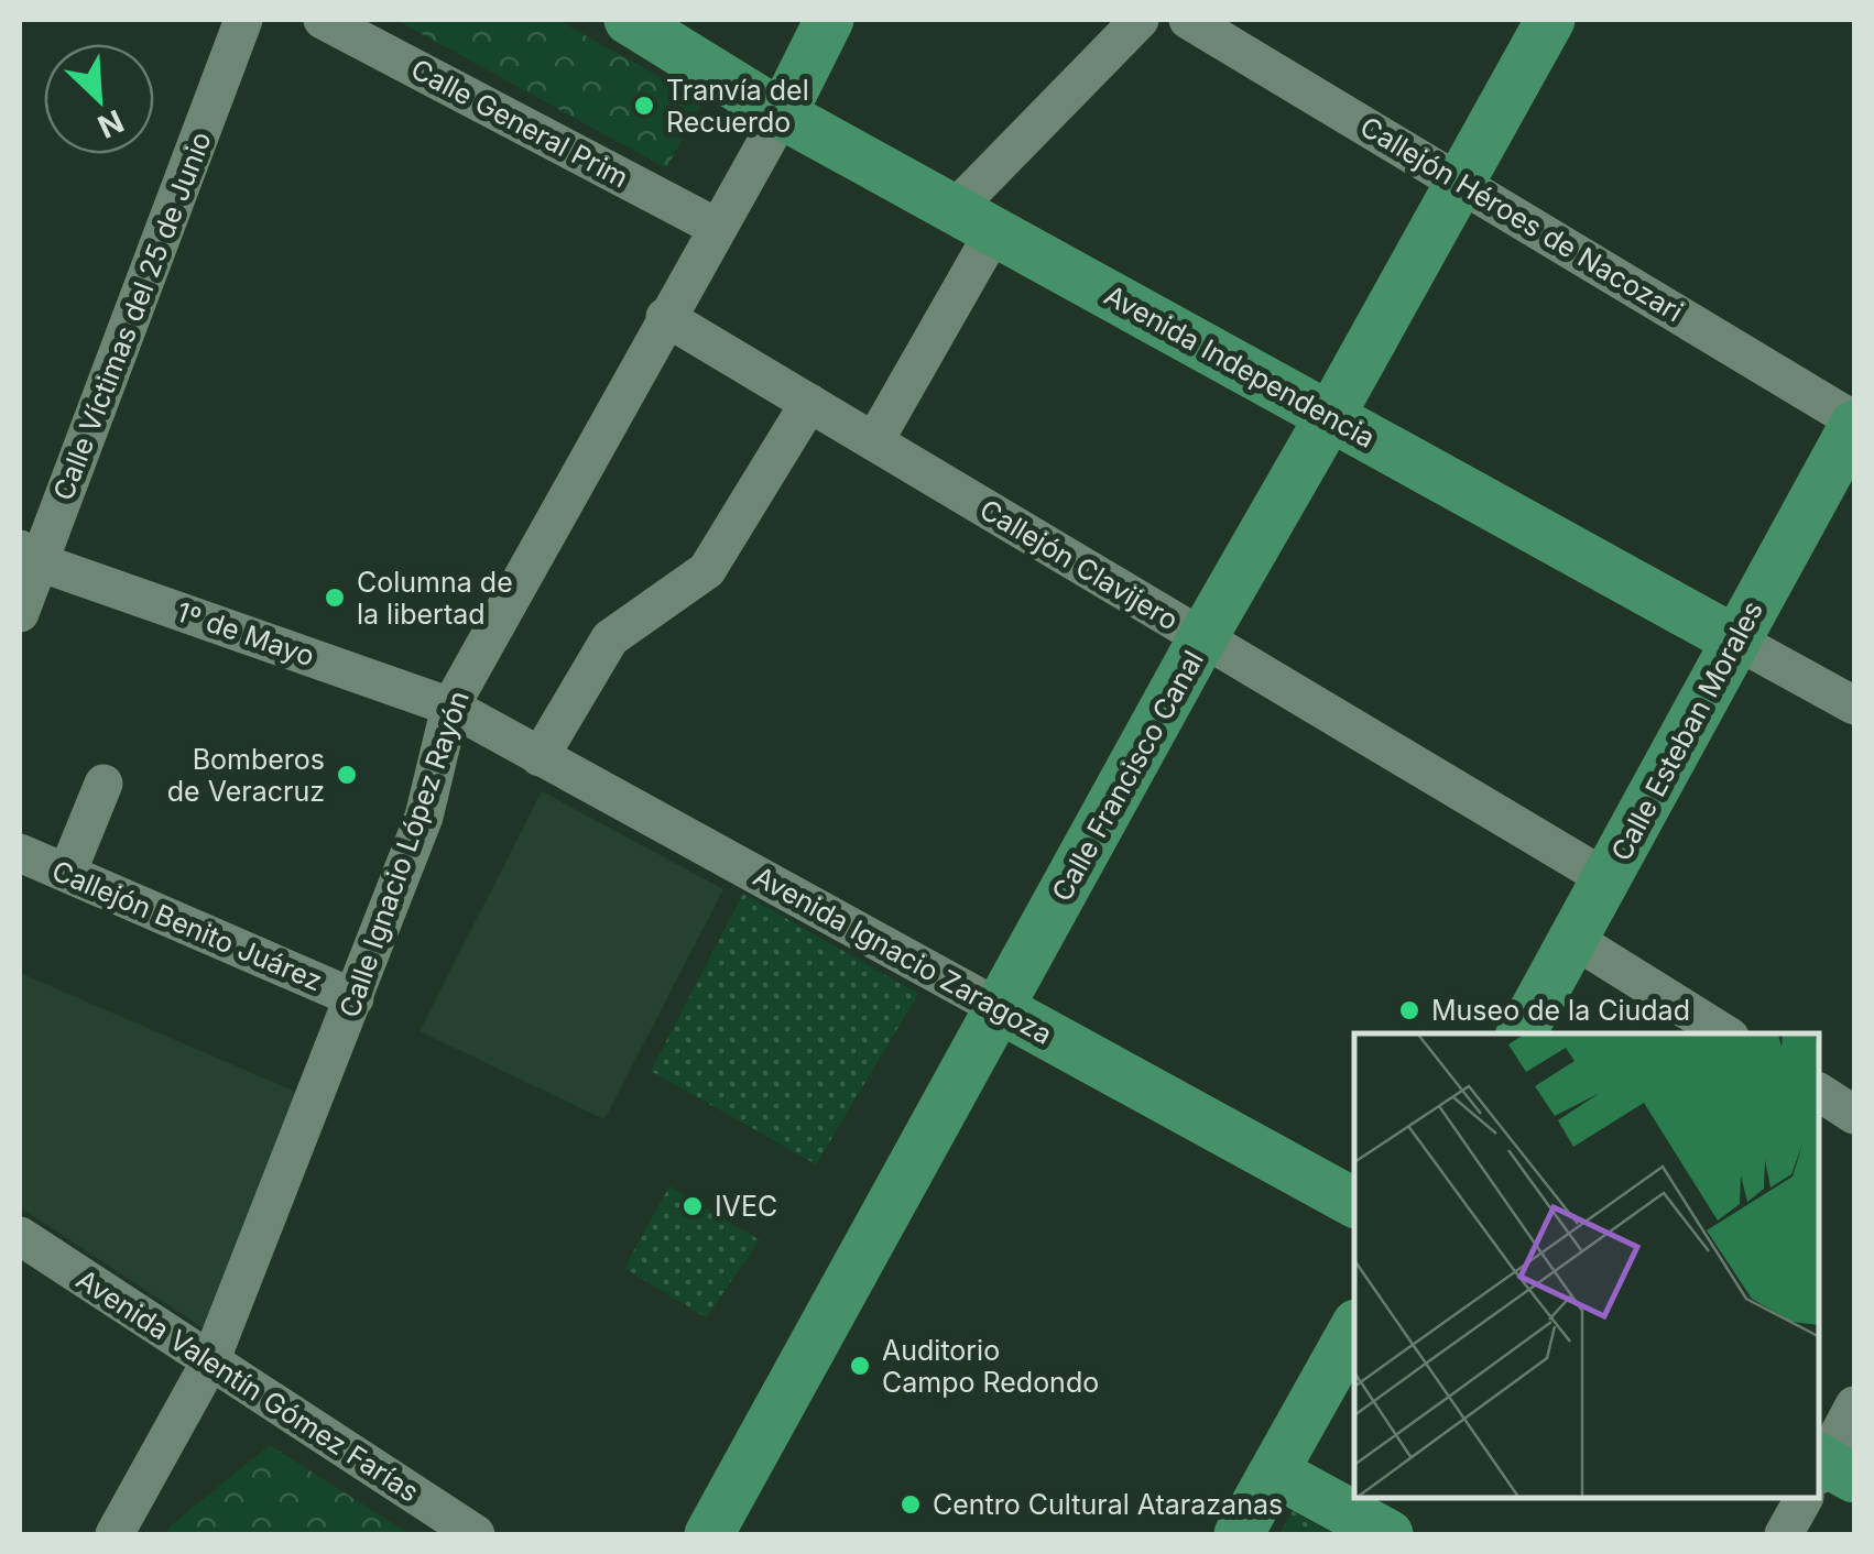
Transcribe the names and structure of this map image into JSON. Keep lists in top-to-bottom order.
{
  "streets": {
    "main road": [
      "Avenida Independencia",
      "Calle Esteban Morales",
      "Calle Francisco Canal",
      "Calle Ignacio López Rayón",
      "Avenida Ignacio Zaragoza"
    ],
    "street": [
      "Calle General Prim",
      "Callejón Héroes de Nacozari",
      "Calle Víctimas del 25 de Junio",
      "Callejón Clavijero",
      "1º de Mayo",
      "Callejón Benito Juárez",
      "Avenida Valentín Gómez Farías"
    ]
  },
  "crossings": [
    ["Calle General Prim", "Calle Ignacio López Rayón"],
    ["Callejón Héroes de Nacozari", "Calle Esteban Morales"],
    ["Callejón Héroes de Nacozari", "Calle Francisco Canal"],
    ["Calle Víctimas del 25 de Junio", "1º de Mayo"],
    ["Avenida Independencia", "Calle Esteban Morales"],
    ["Avenida Independencia", "Calle Francisco Canal"],
    ["Avenida Independencia", "Calle Ignacio López Rayón"],
    ["Callejón Clavijero", "Calle Esteban Morales"],
    ["Callejón Clavijero", "Calle Francisco Canal"],
    ["Callejón Clavijero", "Calle Ignacio López Rayón"],
    ["1º de Mayo", "Calle Ignacio López Rayón"],
    ["1º de Mayo", "Avenida Ignacio Zaragoza"],
    ["Calle Francisco Canal", "Avenida Ignacio Zaragoza"],
    ["Calle Ignacio López Rayón", "Callejón Benito Juárez"],
    ["Calle Ignacio López Rayón", "Avenida Ignacio Zaragoza"],
    ["Calle Ignacio López Rayón", "Avenida Valentín Gómez Farías"]
  ],
  "places": [
    "Tranvía del Recuerdo",
    "Columna de la libertad",
    "Bomberos de Veracruz",
    "Museo de la Ciudad",
    "IVEC",
    "Auditorio Campo Redondo",
    "Centro Cultural Atarazanas"
  ],
  "north": "bottom right"
}
